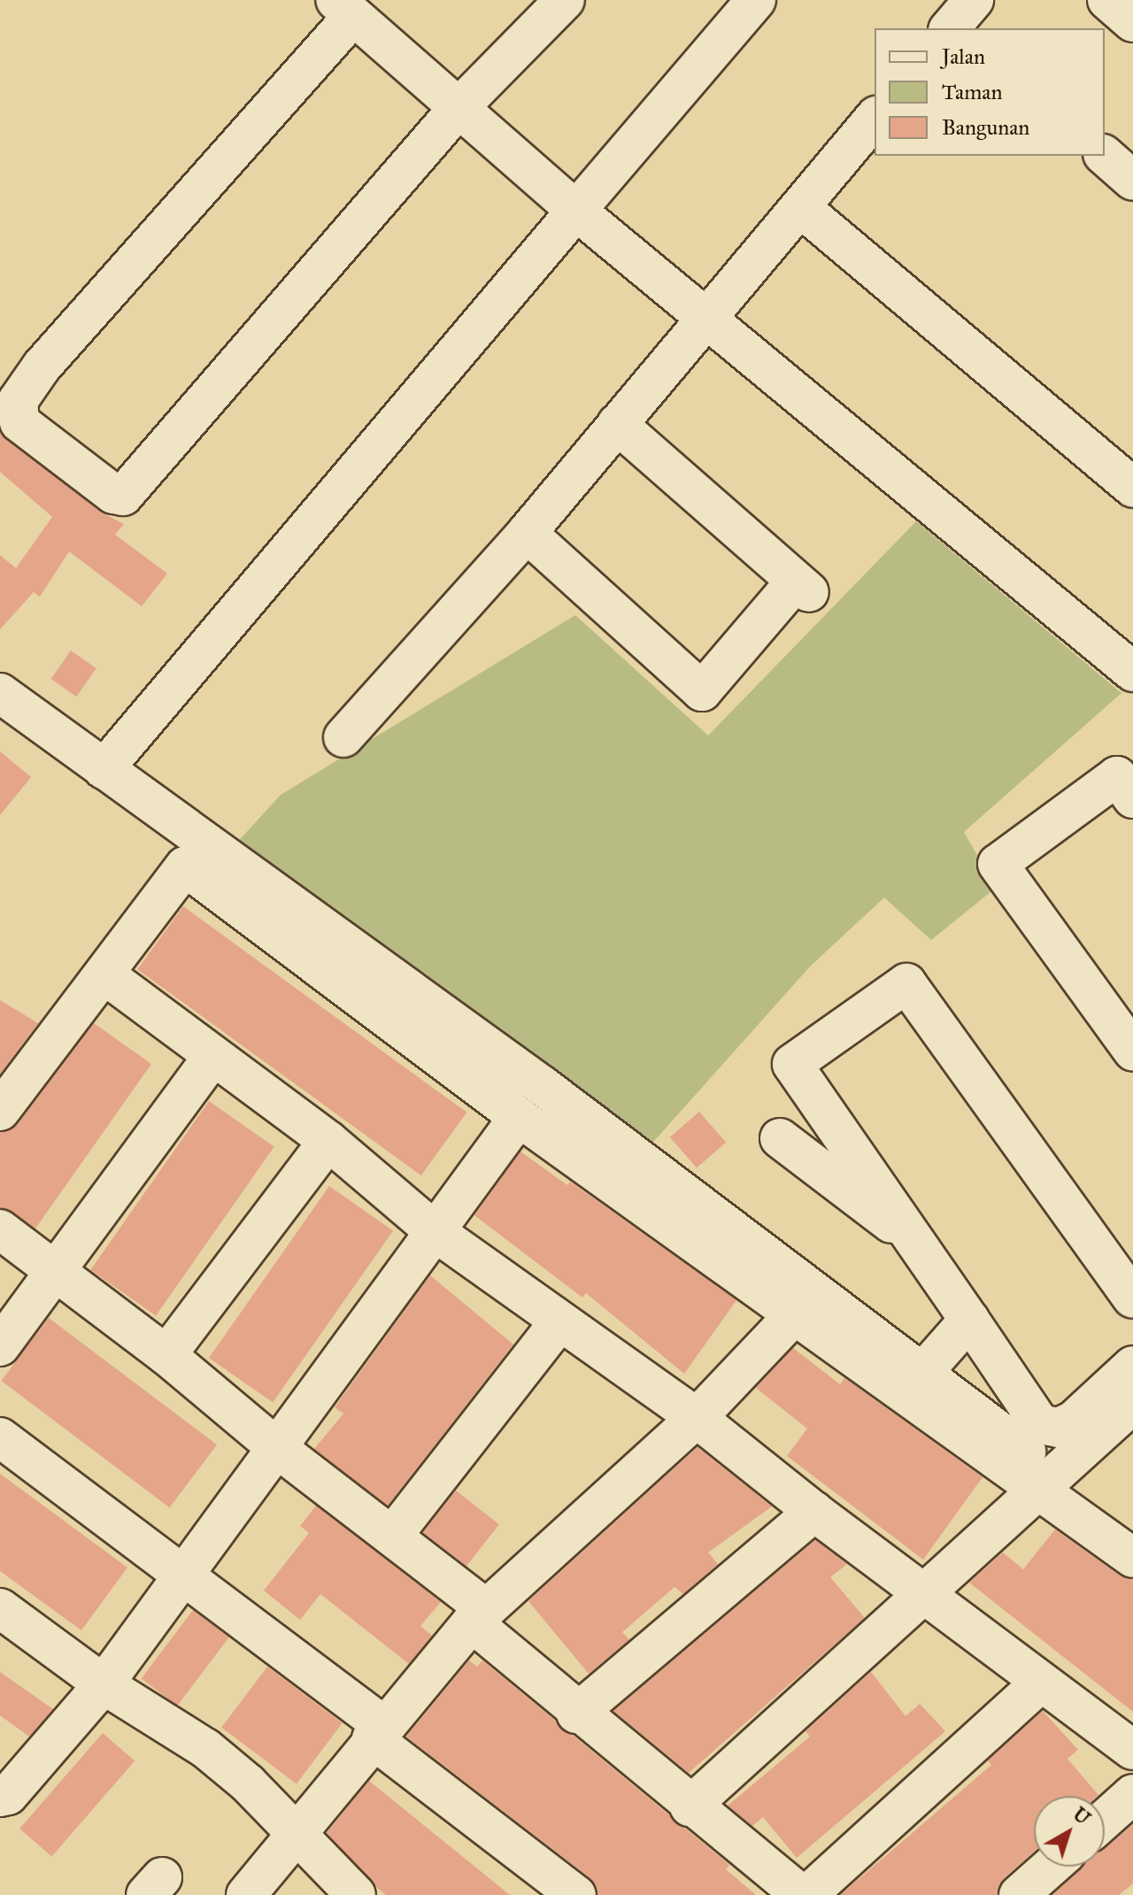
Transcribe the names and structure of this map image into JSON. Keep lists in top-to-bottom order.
{
  "legend": ["Jalan", "Taman", "Bangunan"],
  "north": "top right"
}
